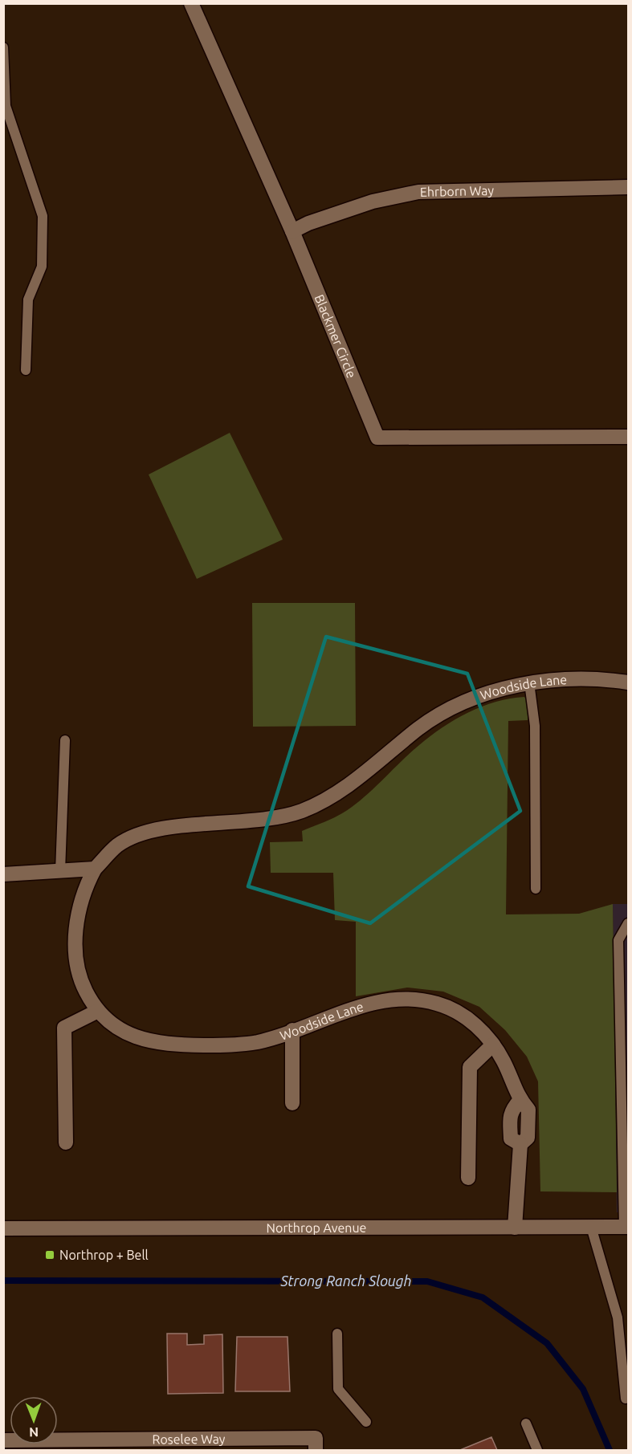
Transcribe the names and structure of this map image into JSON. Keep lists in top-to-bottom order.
{
  "streets": {
    "street": [
      "Ehrborn Way",
      "Blackmer Circle",
      "Woodside Lane",
      "Northrop Avenue",
      "Roselee Way"
    ]
  },
  "crossings": [
    ["Ehrborn Way", "Blackmer Circle"],
    ["Woodside Lane", "Northrop Avenue"]
  ],
  "water": ["Strong Ranch Slough"],
  "places": {
    "transit": ["Northrop + Bell"]
  },
  "north": "bottom"
}
